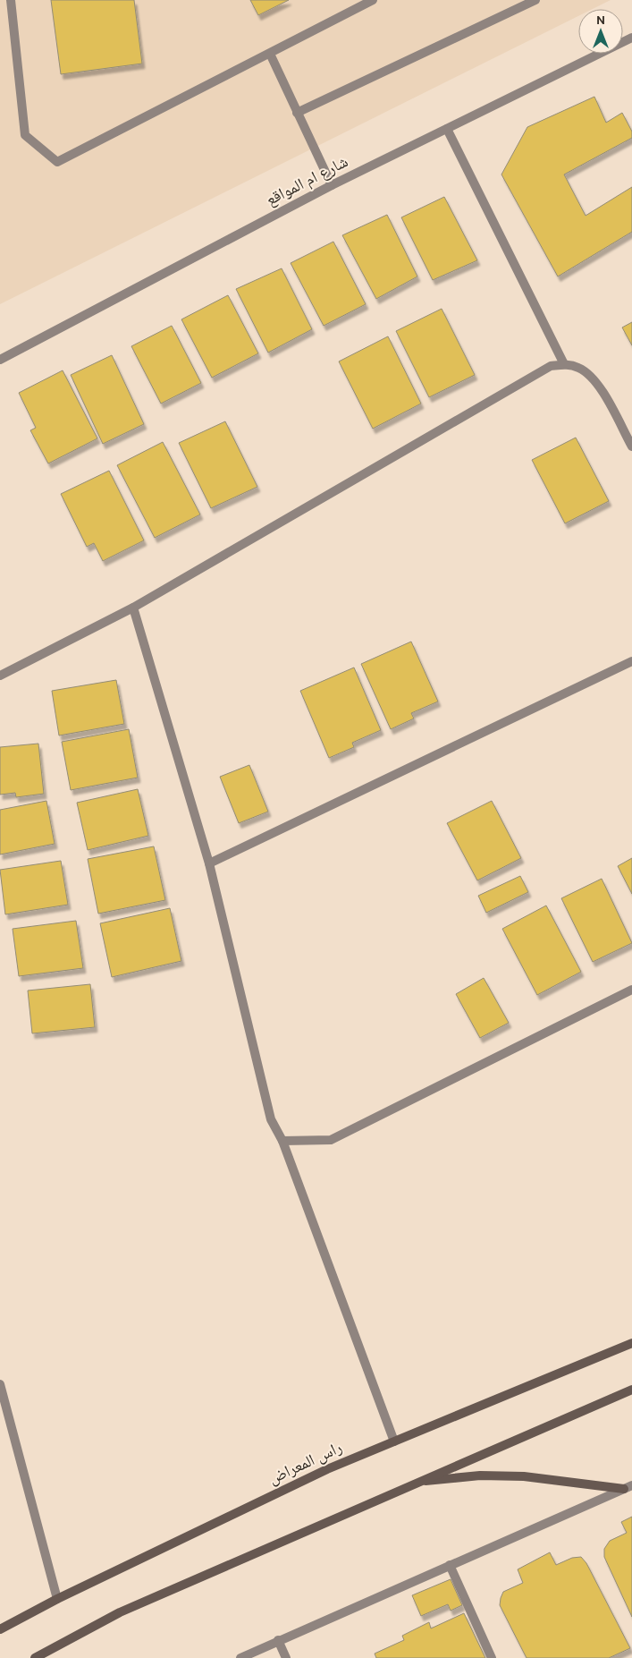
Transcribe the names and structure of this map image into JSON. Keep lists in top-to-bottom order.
{
  "streets": {
    "street": ["شارع ام المواقع", "راس المعراض"]
  },
  "north": "top"
}
